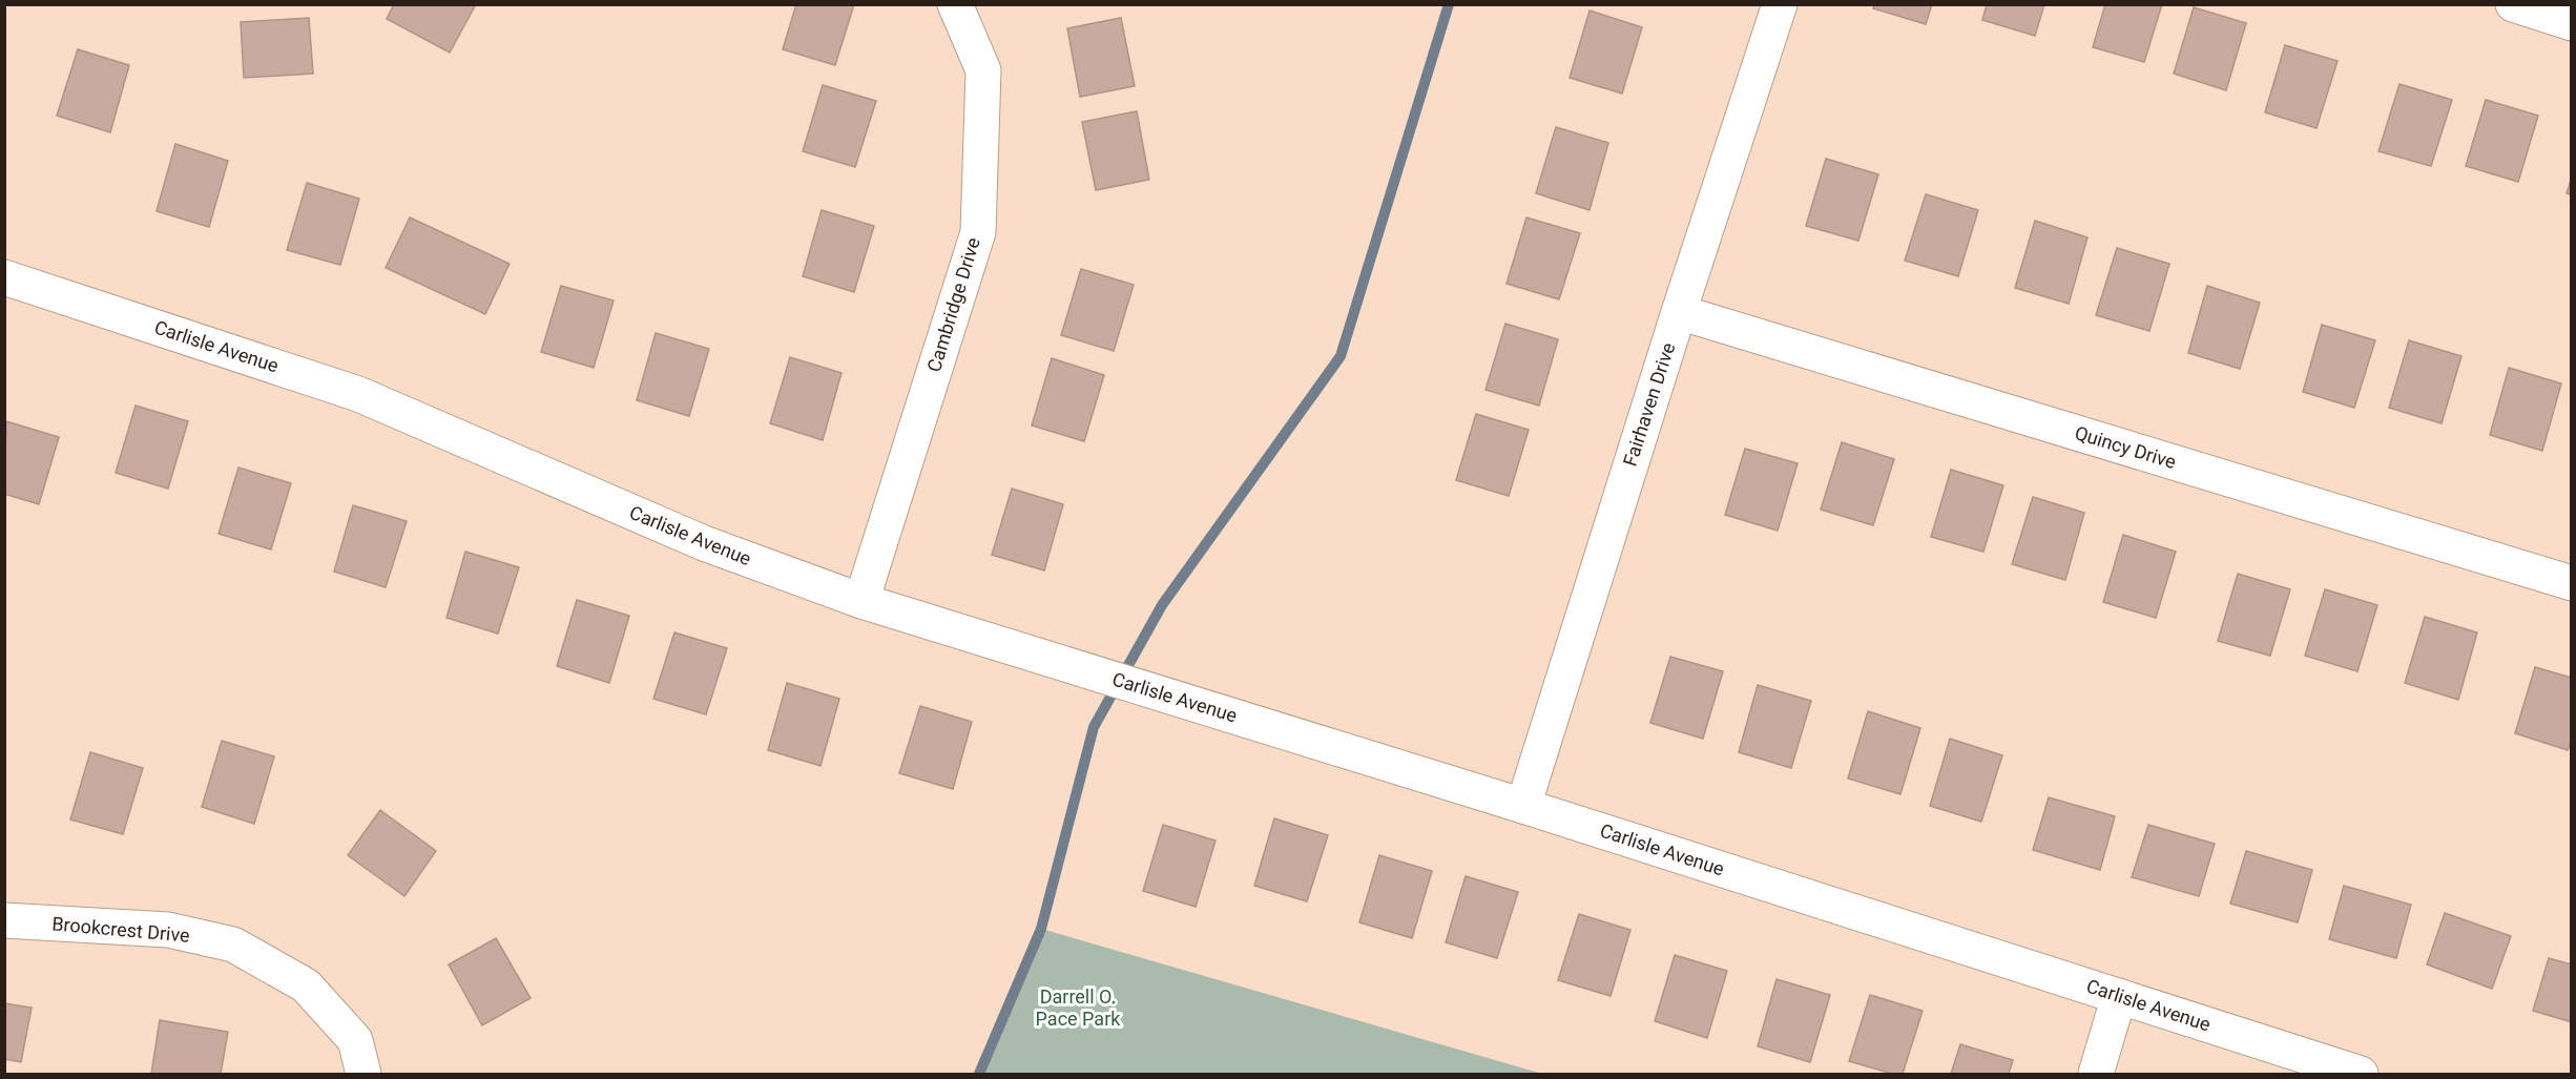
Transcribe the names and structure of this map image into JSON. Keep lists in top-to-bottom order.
{
  "streets": {
    "street": [
      "Cambridge Drive",
      "Carlisle Avenue",
      "Fairhaven Drive",
      "Quincy Drive",
      "Brookcrest Drive"
    ]
  },
  "crossings": [
    ["Cambridge Drive", "Carlisle Avenue"],
    ["Carlisle Avenue", "Fairhaven Drive"],
    ["Fairhaven Drive", "Quincy Drive"]
  ],
  "parks": ["Darrell O. Pace Park"]
}
